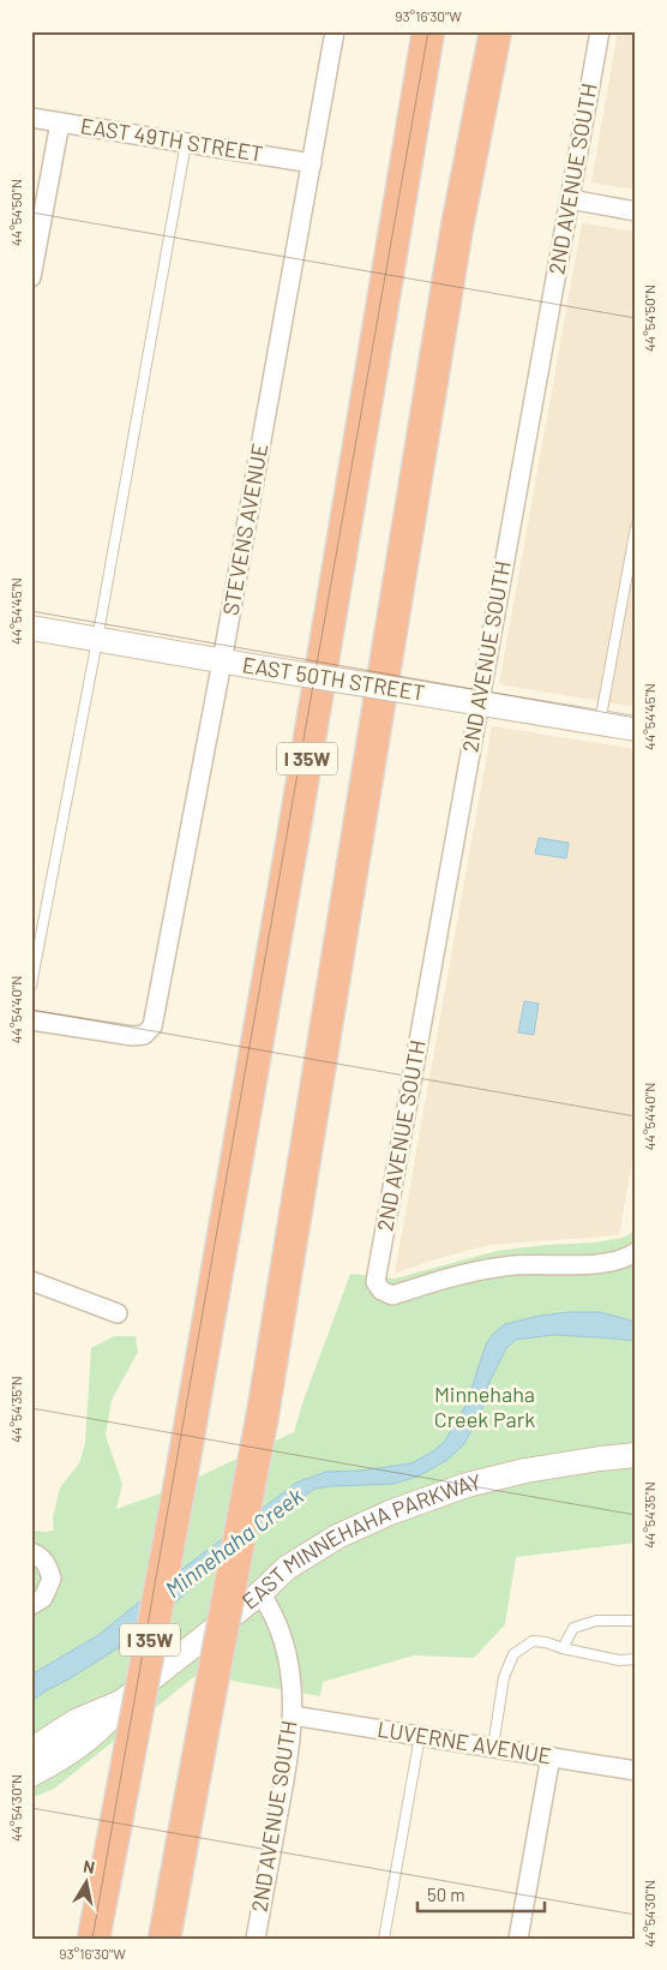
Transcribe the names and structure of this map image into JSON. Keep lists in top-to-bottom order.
{
  "streets": {
    "highway": ["I 35W"],
    "street": [
      "EAST 49TH STREET",
      "2ND AVENUE SOUTH",
      "STEVENS AVENUE",
      "EAST 50TH STREET",
      "EAST MINNEHAHA PARKWAY",
      "LUVERNE AVENUE"
    ]
  },
  "crossings": [
    ["EAST 49TH STREET", "STEVENS AVENUE"],
    ["2ND AVENUE SOUTH", "EAST 50TH STREET"],
    ["2ND AVENUE SOUTH", "EAST MINNEHAHA PARKWAY"],
    ["2ND AVENUE SOUTH", "LUVERNE AVENUE"],
    ["STEVENS AVENUE", "EAST 50TH STREET"]
  ],
  "water": ["Minnehaha Creek"],
  "parks": ["Minnehaha Creek Park"],
  "scale_bar": "50 m",
  "north": "top",
  "coordinates": [
    "93°16'30\"W",
    "44°54'50\"N",
    "44°54'45\"N",
    "44°54'40\"N",
    "44°54'35\"N",
    "44°54'30\"N"
  ]
}
